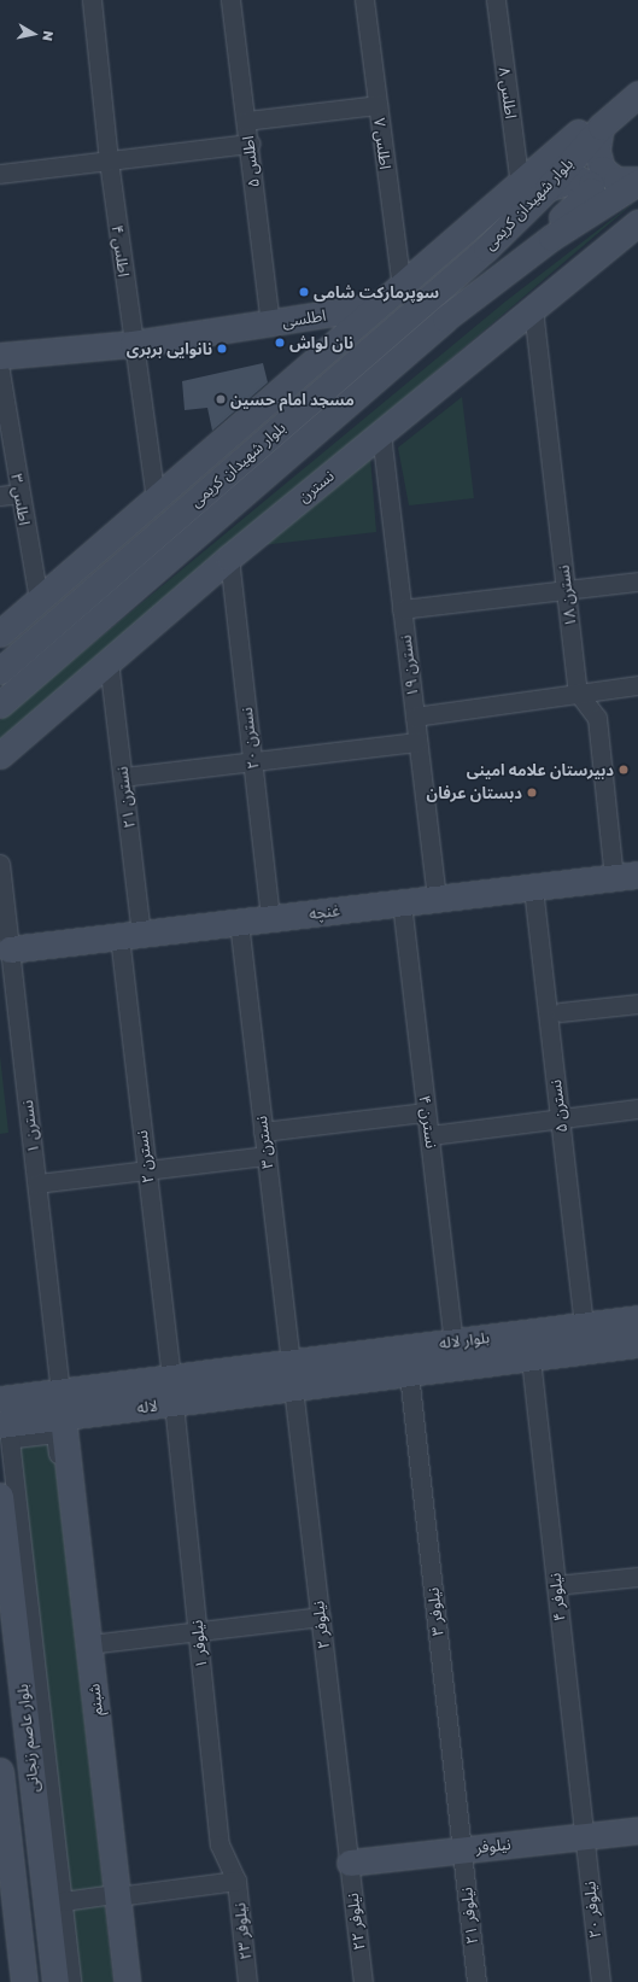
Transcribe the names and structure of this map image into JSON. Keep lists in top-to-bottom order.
{
  "streets": {
    "main road": [
      "بلوار شهیدان کریمی",
      "اطلسی",
      "نسترن",
      "غنچه",
      "بلوار لاله",
      "لاله",
      "شبنم",
      "بلوار عاصم زنجانی",
      "نیلوفر"
    ],
    "street": [
      "اطلس ۸",
      "اطلس ۷",
      "اطلس ۵",
      "اطلس ۴",
      "اطلس ۳",
      "نسترن ۱۸",
      "نسترن ۱۹",
      "نسترن ۲۰",
      "نسترن ۲۱",
      "نسترن ۵",
      "نسترن ۴",
      "نسترن ۱",
      "نسترن ۳",
      "نسترن ۲",
      "نیلوفر ۴",
      "نیلوفر ۳",
      "نیلوفر ۲",
      "نیلوفر ۱",
      "نیلوفر ۲۰",
      "نیلوفر ۲۱",
      "نیلوفر ۲۲",
      "نیلوفر ۲۳"
    ]
  },
  "crossings": [
    ["اطلس ۸", "اطلسی"],
    ["اطلس ۷", "اطلسی"],
    ["اطلس ۵", "اطلسی"],
    ["اطلس ۴", "اطلسی"],
    ["نسترن", "نسترن ۱۸"],
    ["نسترن", "نسترن ۱۹"],
    ["نسترن", "نسترن ۲۰"],
    ["نسترن", "نسترن ۲۱"],
    ["نسترن ۱۸", "غنچه"],
    ["نسترن ۱۹", "غنچه"],
    ["نسترن ۲۰", "غنچه"],
    ["نسترن ۲۱", "غنچه"],
    ["نسترن ۲۱", "نسترن ۲"],
    ["غنچه", "نسترن ۵"],
    ["غنچه", "نسترن ۴"],
    ["غنچه", "نسترن ۱"],
    ["غنچه", "نسترن ۳"],
    ["غنچه", "نسترن ۲"],
    ["نسترن ۵", "بلوار لاله"],
    ["نسترن ۴", "بلوار لاله"],
    ["نسترن ۱", "لاله"],
    ["نسترن ۳", "بلوار لاله"],
    ["نسترن ۳", "لاله"],
    ["نسترن ۲", "لاله"],
    ["بلوار لاله", "لاله"],
    ["بلوار لاله", "نیلوفر ۴"],
    ["بلوار لاله", "نیلوفر ۳"],
    ["بلوار لاله", "نیلوفر ۲"],
    ["لاله", "نیلوفر ۲"],
    ["لاله", "نیلوفر ۱"],
    ["لاله", "شبنم"],
    ["نیلوفر ۴", "نیلوفر"],
    ["نیلوفر ۴", "نیلوفر ۲۰"],
    ["نیلوفر ۳", "نیلوفر"],
    ["نیلوفر ۳", "نیلوفر ۲۱"],
    ["نیلوفر ۲", "نیلوفر"],
    ["نیلوفر ۲", "نیلوفر ۲۲"],
    ["نیلوفر ۱", "نیلوفر ۲۳"],
    ["نیلوفر", "نیلوفر ۲۰"],
    ["نیلوفر", "نیلوفر ۲۱"],
    ["نیلوفر", "نیلوفر ۲۲"]
  ],
  "places": [
    "سوپرمارکت شامی",
    "نان لواش",
    "نانوایی بربری",
    "مسجد امام حسین",
    "دبیرستان علامه امینی",
    "دبستان عرفان"
  ],
  "north": "right"
}
